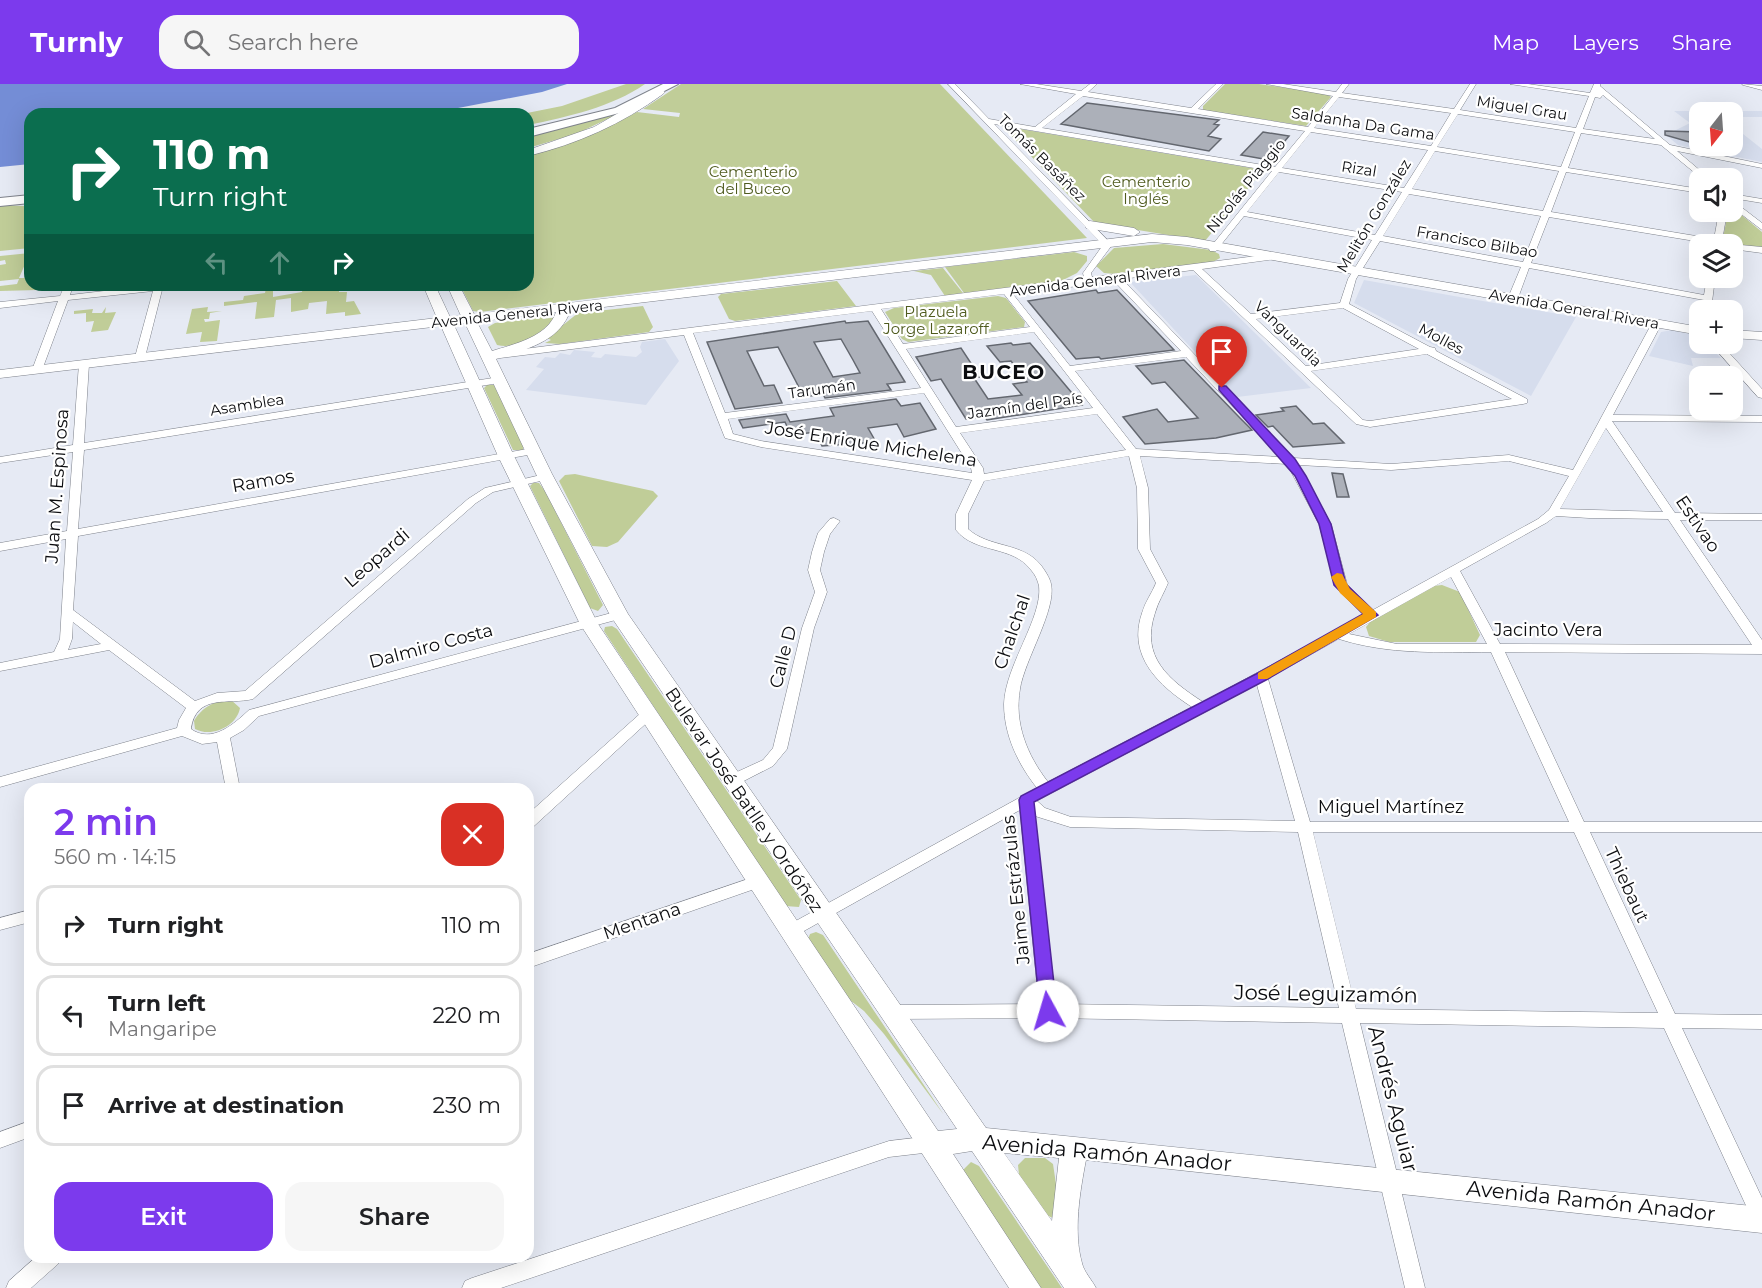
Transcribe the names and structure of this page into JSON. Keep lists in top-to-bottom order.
{
  "streets": {
    "main road": ["Avenida General Rivera", "Bulevar José Batlle y Ordóñez", "Avenida Ramón Anador"],
    "street": [
      "Miguel Grau",
      "Saldanha Da Gama",
      "Tomás Basáñez",
      "Rizal",
      "Nicolás Piaggio",
      "Melitón González",
      "Francisco Bilbao",
      "Vanguardia",
      "Molles",
      "Tarumán",
      "Asamblea",
      "Jazmín del País",
      "José Enrique Michelena",
      "Ramos",
      "Juan M. Espinosa",
      "Estivao",
      "Leopardi",
      "Jacinto Vera",
      "Chalchal",
      "Dalmiro Costa",
      "Calle D",
      "Miguel Martínez",
      "Thiebaut",
      "Jaime Estrázulas",
      "Mentana",
      "José Leguizamón",
      "Andrés Aguiar"
    ]
  },
  "crossings": [
    ["Miguel Grau", "Nicolás Piaggio"],
    ["Miguel Grau", "Melitón González"],
    ["Saldanha Da Gama", "Nicolás Piaggio"],
    ["Saldanha Da Gama", "Melitón González"],
    ["Tomás Basáñez", "Rizal"],
    ["Tomás Basáñez", "Avenida General Rivera"],
    ["Rizal", "Nicolás Piaggio"],
    ["Rizal", "Melitón González"],
    ["Nicolás Piaggio", "Francisco Bilbao"],
    ["Nicolás Piaggio", "Avenida General Rivera"],
    ["Melitón González", "Francisco Bilbao"],
    ["Melitón González", "Avenida General Rivera"],
    ["Melitón González", "Molles"],
    ["Avenida General Rivera", "Vanguardia"],
    ["Avenida General Rivera", "Juan M. Espinosa"],
    ["Avenida General Rivera", "Bulevar José Batlle y Ordóñez"],
    ["Vanguardia", "Molles"],
    ["Tarumán", "José Enrique Michelena"],
    ["Asamblea", "Juan M. Espinosa"],
    ["Asamblea", "Bulevar José Batlle y Ordóñez"],
    ["José Enrique Michelena", "Chalchal"],
    ["Ramos", "Juan M. Espinosa"],
    ["Ramos", "Bulevar José Batlle y Ordóñez"],
    ["Estivao", "Jacinto Vera"],
    ["Leopardi", "Bulevar José Batlle y Ordóñez"],
    ["Jacinto Vera", "Thiebaut"],
    ["Dalmiro Costa", "Bulevar José Batlle y Ordóñez"],
    ["Calle D", "Bulevar José Batlle y Ordóñez"],
    ["Bulevar José Batlle y Ordóñez", "Mentana"],
    ["Bulevar José Batlle y Ordóñez", "José Leguizamón"],
    ["Bulevar José Batlle y Ordóñez", "Avenida Ramón Anador"],
    ["Miguel Martínez", "Thiebaut"],
    ["Miguel Martínez", "Jaime Estrázulas"],
    ["Miguel Martínez", "Andrés Aguiar"],
    ["Thiebaut", "José Leguizamón"],
    ["Thiebaut", "Avenida Ramón Anador"],
    ["Jaime Estrázulas", "José Leguizamón"],
    ["José Leguizamón", "Andrés Aguiar"],
    ["Andrés Aguiar", "Avenida Ramón Anador"]
  ],
  "districts": ["BUCEO"],
  "parks": ["Cementerio del Buceo", "Cementerio Inglés", "Plazuela Jorge Lazaroff"],
  "north": "bottom",
  "page": {
    "header": "Turnly",
    "search": "Search here",
    "nav": ["Map", "Layers", "Share"],
    "map_buttons": ["+", "−"],
    "turn": ["110 m", "Turn right"],
    "heading": ["2 min", "560 m · 14:15"],
    "list": [
      {
        "name": "Turn right",
        "value": "110 m"
      },
      {
        "name": "Turn left",
        "note": "Mangaripe",
        "value": "220 m"
      },
      {
        "name": "Arrive at destination",
        "value": "230 m"
      }
    ],
    "buttons": ["Exit", "Share"]
  }
}
